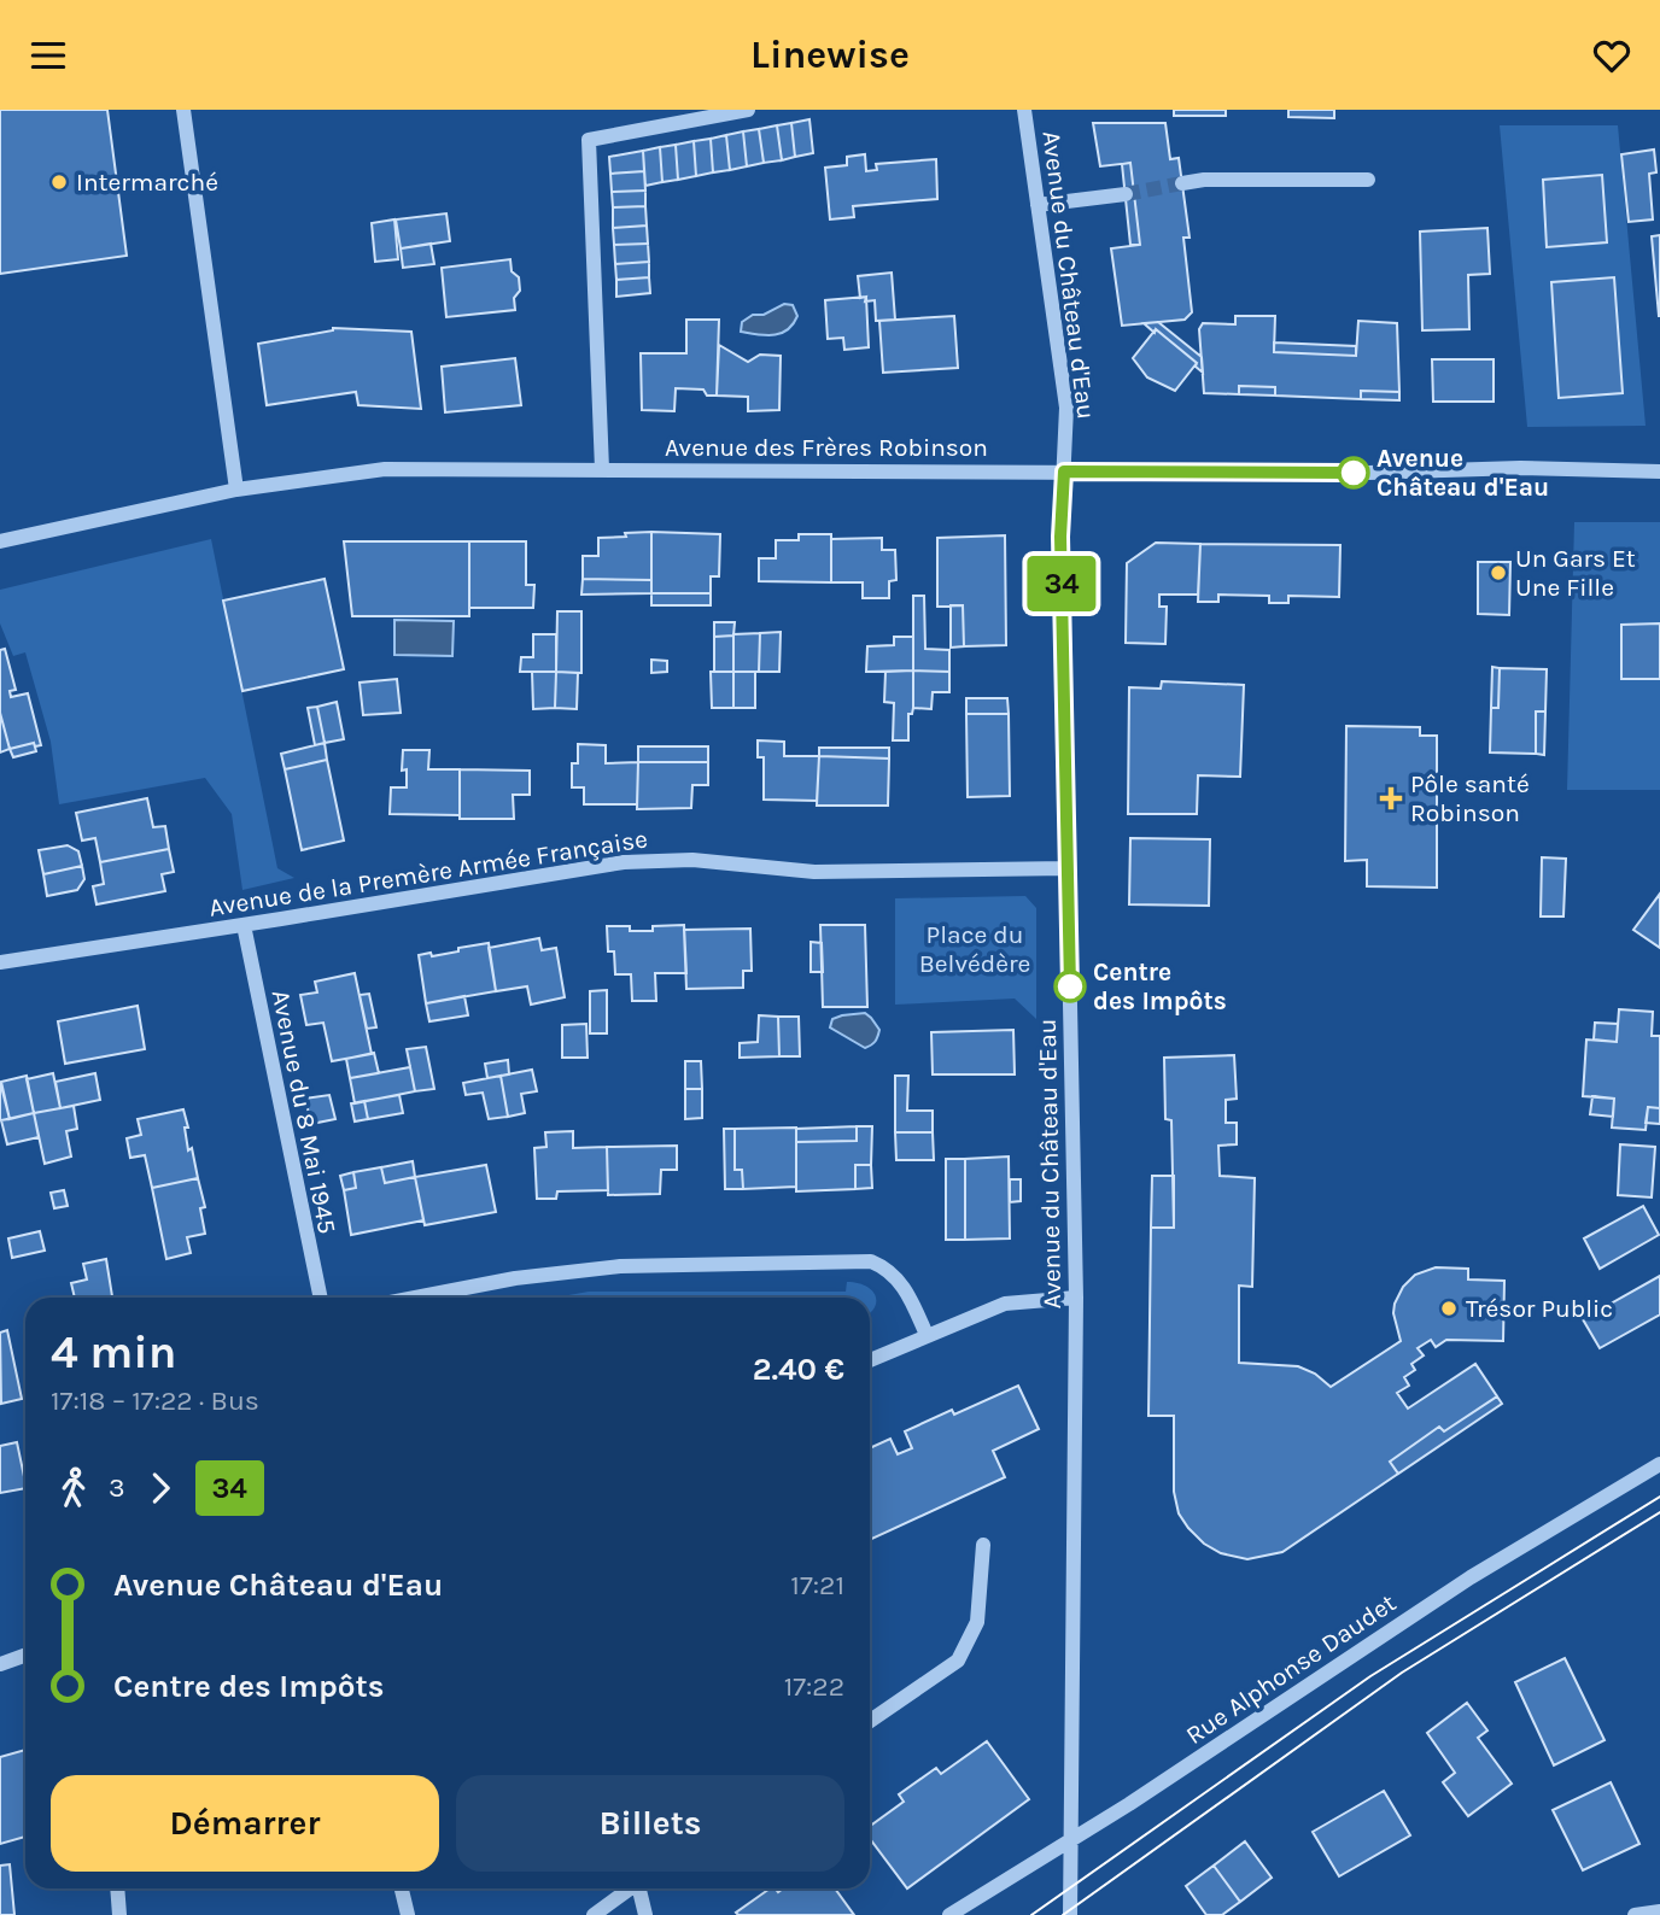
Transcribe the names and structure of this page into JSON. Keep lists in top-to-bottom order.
{
  "streets": {
    "street": [
      "Avenue du Château d'Eau",
      "Avenue des Frères Robinson",
      "Avenue de la Premère Armée Française",
      "Avenue du 8 Mai 1945",
      "Rue Alphonse Daudet"
    ]
  },
  "crossings": [
    ["Avenue du Château d'Eau", "Avenue des Frères Robinson"],
    ["Avenue du Château d'Eau", "Avenue de la Premère Armée Française"],
    ["Avenue du Château d'Eau", "Rue Alphonse Daudet"],
    ["Avenue de la Premère Armée Française", "Avenue du 8 Mai 1945"]
  ],
  "parks": ["Place du Belvédère"],
  "places": {
    "other": [
      "Intermarché",
      "Avenue Château d'Eau",
      "Un Gars Et Une Fille",
      "Centre des Impôts",
      "Trésor Public"
    ],
    "health": ["Pôle santé Robinson"]
  },
  "lines": ["bus line 34"],
  "page": {
    "header": "Linewise",
    "on_map": "34",
    "heading": ["4 min", "17:18 – 17:22 · Bus", "2.40 €"],
    "legs": ["3", "34"],
    "list": [
      {
        "name": "Avenue Château d'Eau",
        "value": "17:21"
      },
      {
        "name": "Centre des Impôts",
        "value": "17:22"
      }
    ],
    "buttons": ["Démarrer", "Billets"]
  }
}
